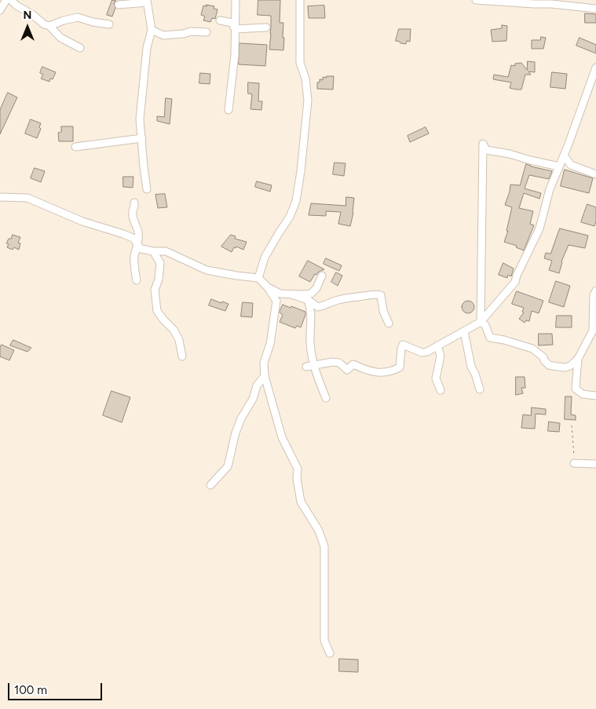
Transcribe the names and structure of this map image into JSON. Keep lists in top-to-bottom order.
{
  "scale_bar": "100 m",
  "north": "top"
}
